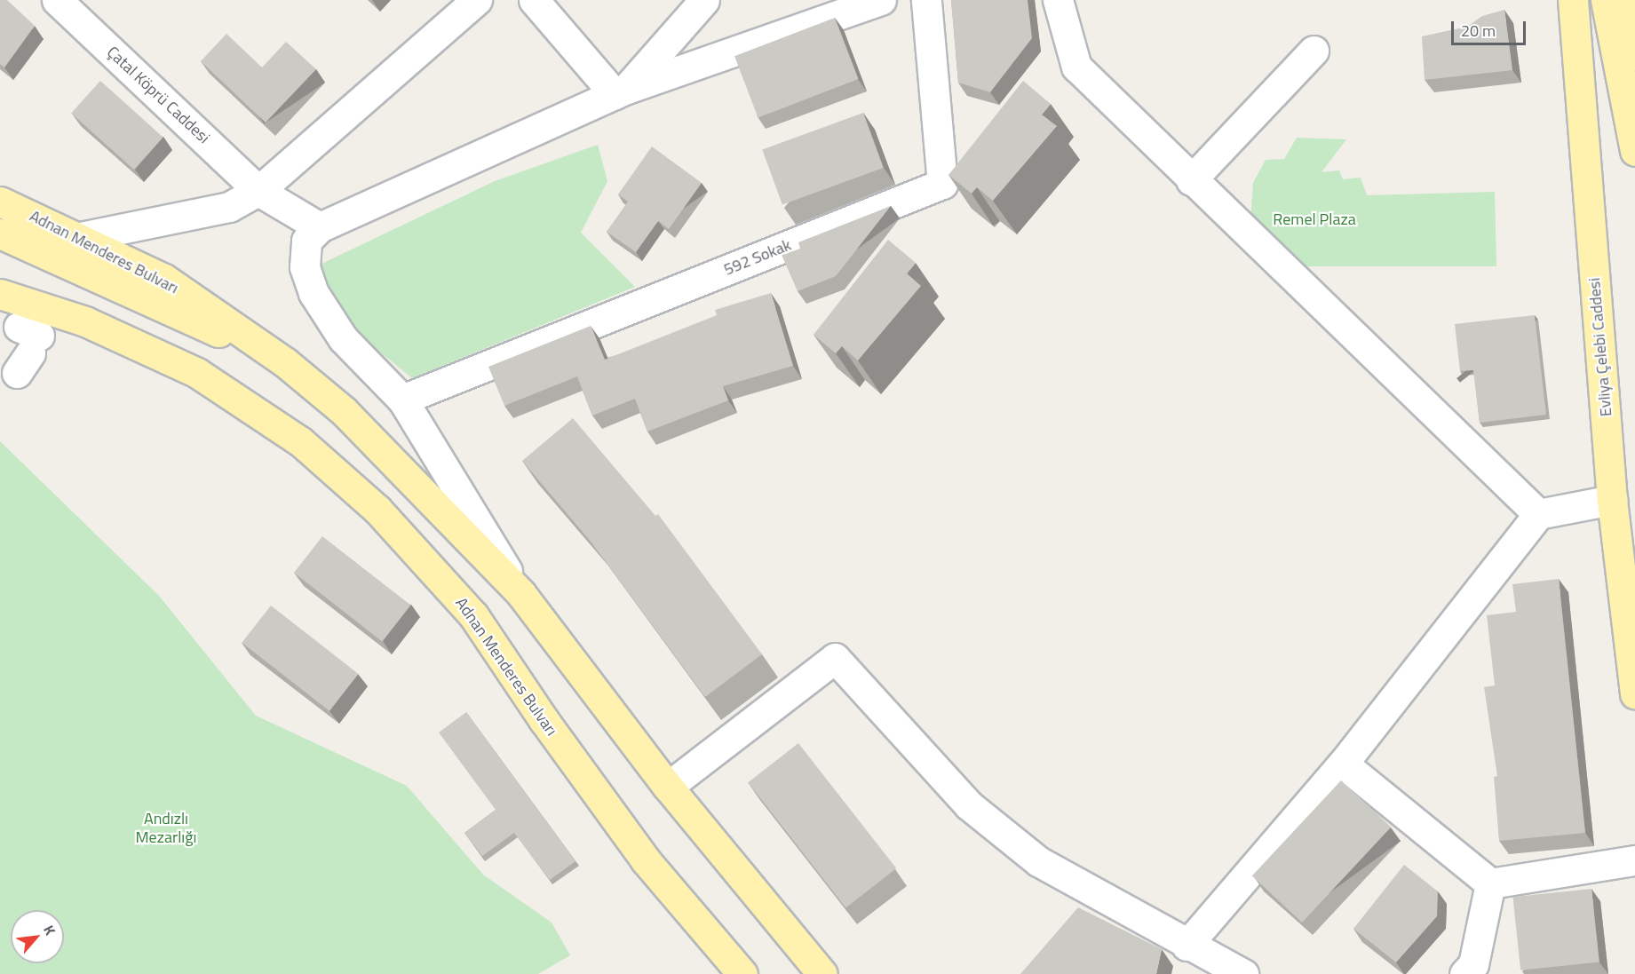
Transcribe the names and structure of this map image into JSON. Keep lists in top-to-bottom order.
{
  "streets": {
    "main road": ["Adnan Menderes Bulvarı", "Evliya Çelebi Caddesi"],
    "street": ["Çatal Köprü Caddesi", "592 Sokak"]
  },
  "parks": ["Remel Plaza", "Andızlı Mezarlığı"],
  "scale_bar": "20 m",
  "north": "top right"
}
